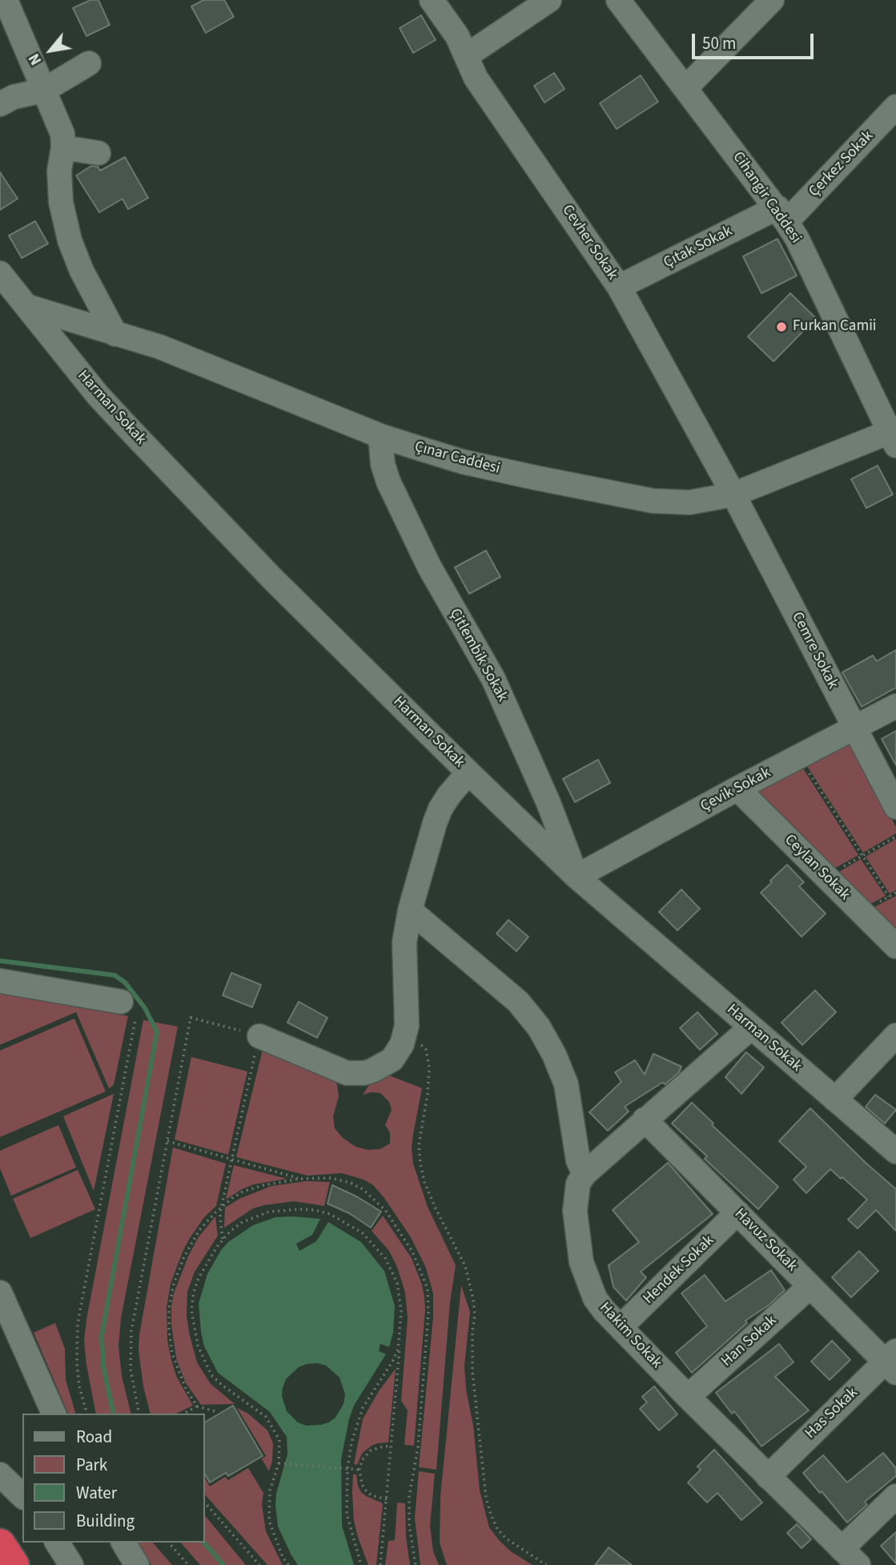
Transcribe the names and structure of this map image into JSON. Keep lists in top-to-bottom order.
{
  "streets": {
    "street": [
      "Çerkez Sokak",
      "Cihangir Caddesi",
      "Cevher Sokak",
      "Çıtak Sokak",
      "Harman Sokak",
      "Çınar Caddesi",
      "Cemre Sokak",
      "Çitlembik Sokak",
      "Çevik Sokak",
      "Ceylan Sokak",
      "Havuz Sokak",
      "Hendek Sokak",
      "Hakim Sokak",
      "Han Sokak",
      "Has Sokak"
    ]
  },
  "crossings": [
    ["Çerkez Sokak", "Cihangir Caddesi"],
    ["Çerkez Sokak", "Çıtak Sokak"],
    ["Cihangir Caddesi", "Çıtak Sokak"],
    ["Cihangir Caddesi", "Çınar Caddesi"],
    ["Cevher Sokak", "Çıtak Sokak"],
    ["Cevher Sokak", "Çınar Caddesi"],
    ["Cevher Sokak", "Cemre Sokak"],
    ["Harman Sokak", "Çınar Caddesi"],
    ["Harman Sokak", "Çitlembik Sokak"],
    ["Harman Sokak", "Çevik Sokak"],
    ["Çınar Caddesi", "Cemre Sokak"],
    ["Çınar Caddesi", "Çitlembik Sokak"],
    ["Cemre Sokak", "Çevik Sokak"],
    ["Çitlembik Sokak", "Çevik Sokak"],
    ["Çevik Sokak", "Ceylan Sokak"],
    ["Havuz Sokak", "Hendek Sokak"],
    ["Havuz Sokak", "Han Sokak"],
    ["Havuz Sokak", "Has Sokak"],
    ["Hendek Sokak", "Hakim Sokak"],
    ["Hakim Sokak", "Han Sokak"],
    ["Hakim Sokak", "Has Sokak"]
  ],
  "places": ["Furkan Camii"],
  "legend": [
    "Road",
    "Park",
    "Water",
    "Building"
  ],
  "scale_bar": "50 m",
  "north": "bottom left"
}
